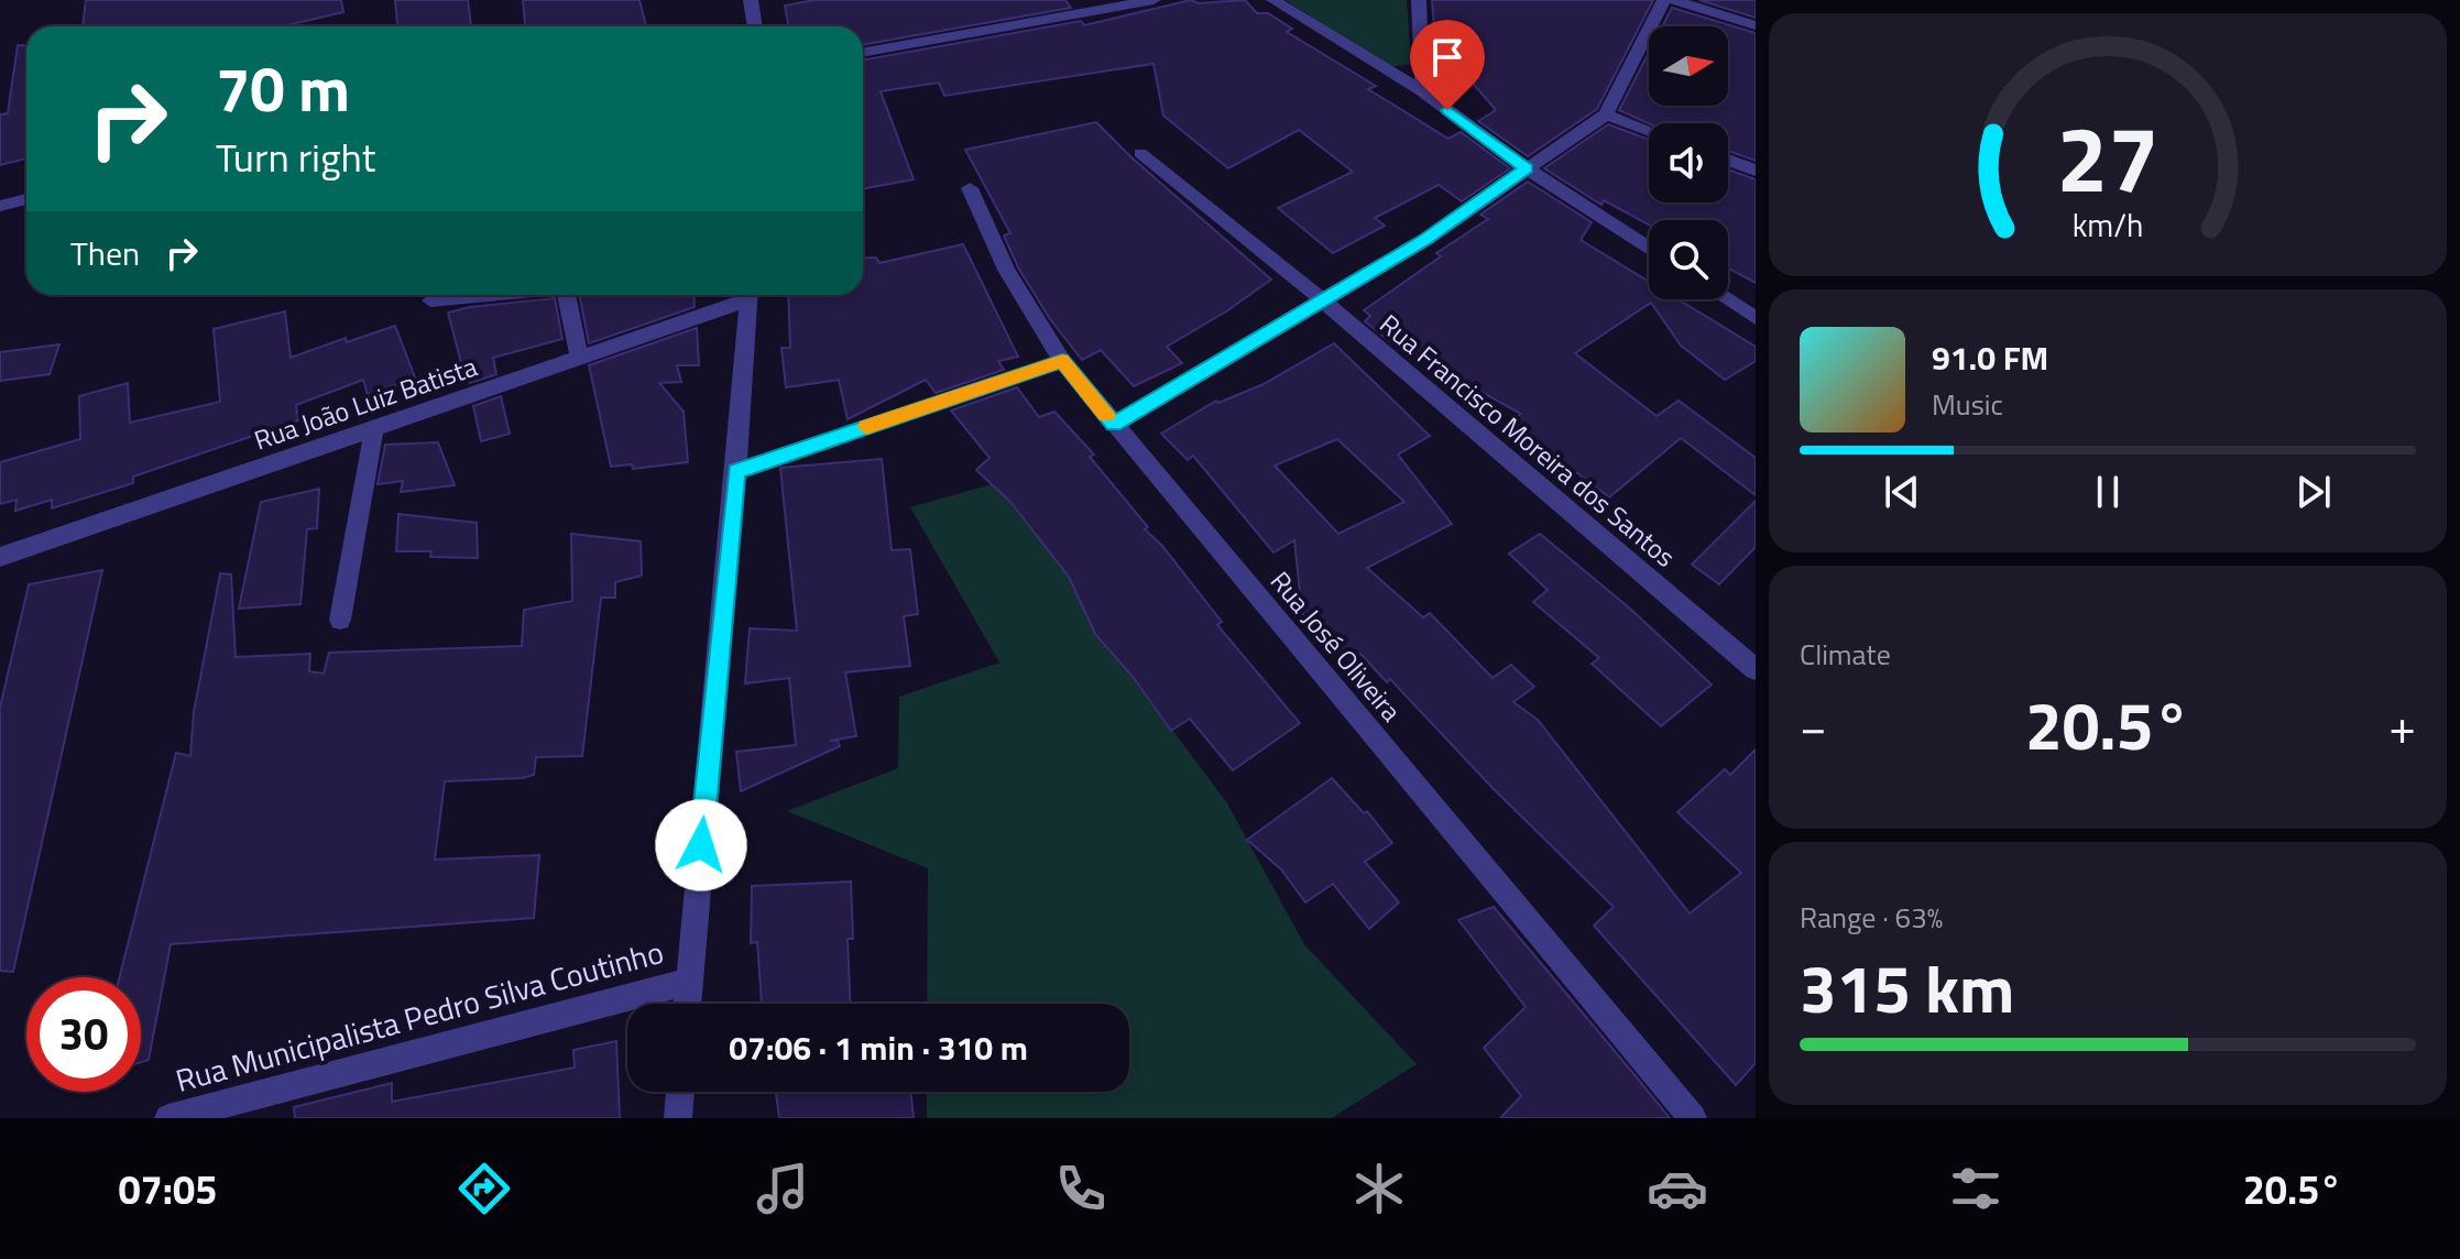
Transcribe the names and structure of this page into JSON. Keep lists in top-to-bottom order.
{
  "streets": {
    "street": [
      "Rua João Luiz Batista",
      "Rua Francisco Moreira dos Santos",
      "Rua José Oliveira",
      "Rua Municipalista Pedro Silva Coutinho"
    ]
  },
  "north": "right",
  "page": {
    "turn": ["70 m", "Turn right"],
    "then": "Then",
    "song": ["91.0 FM", "Music"],
    "tile": [
      "Climate",
      ["Range · 63%", "315 km"]
    ],
    "heat": ["−", "20.5°", "+"],
    "limit": "30",
    "trip": "07:06 · 1 min · 310 m",
    "tabs": ["07:05", "20.5°"],
    "gauge": ["27", "km/h"]
  }
}
